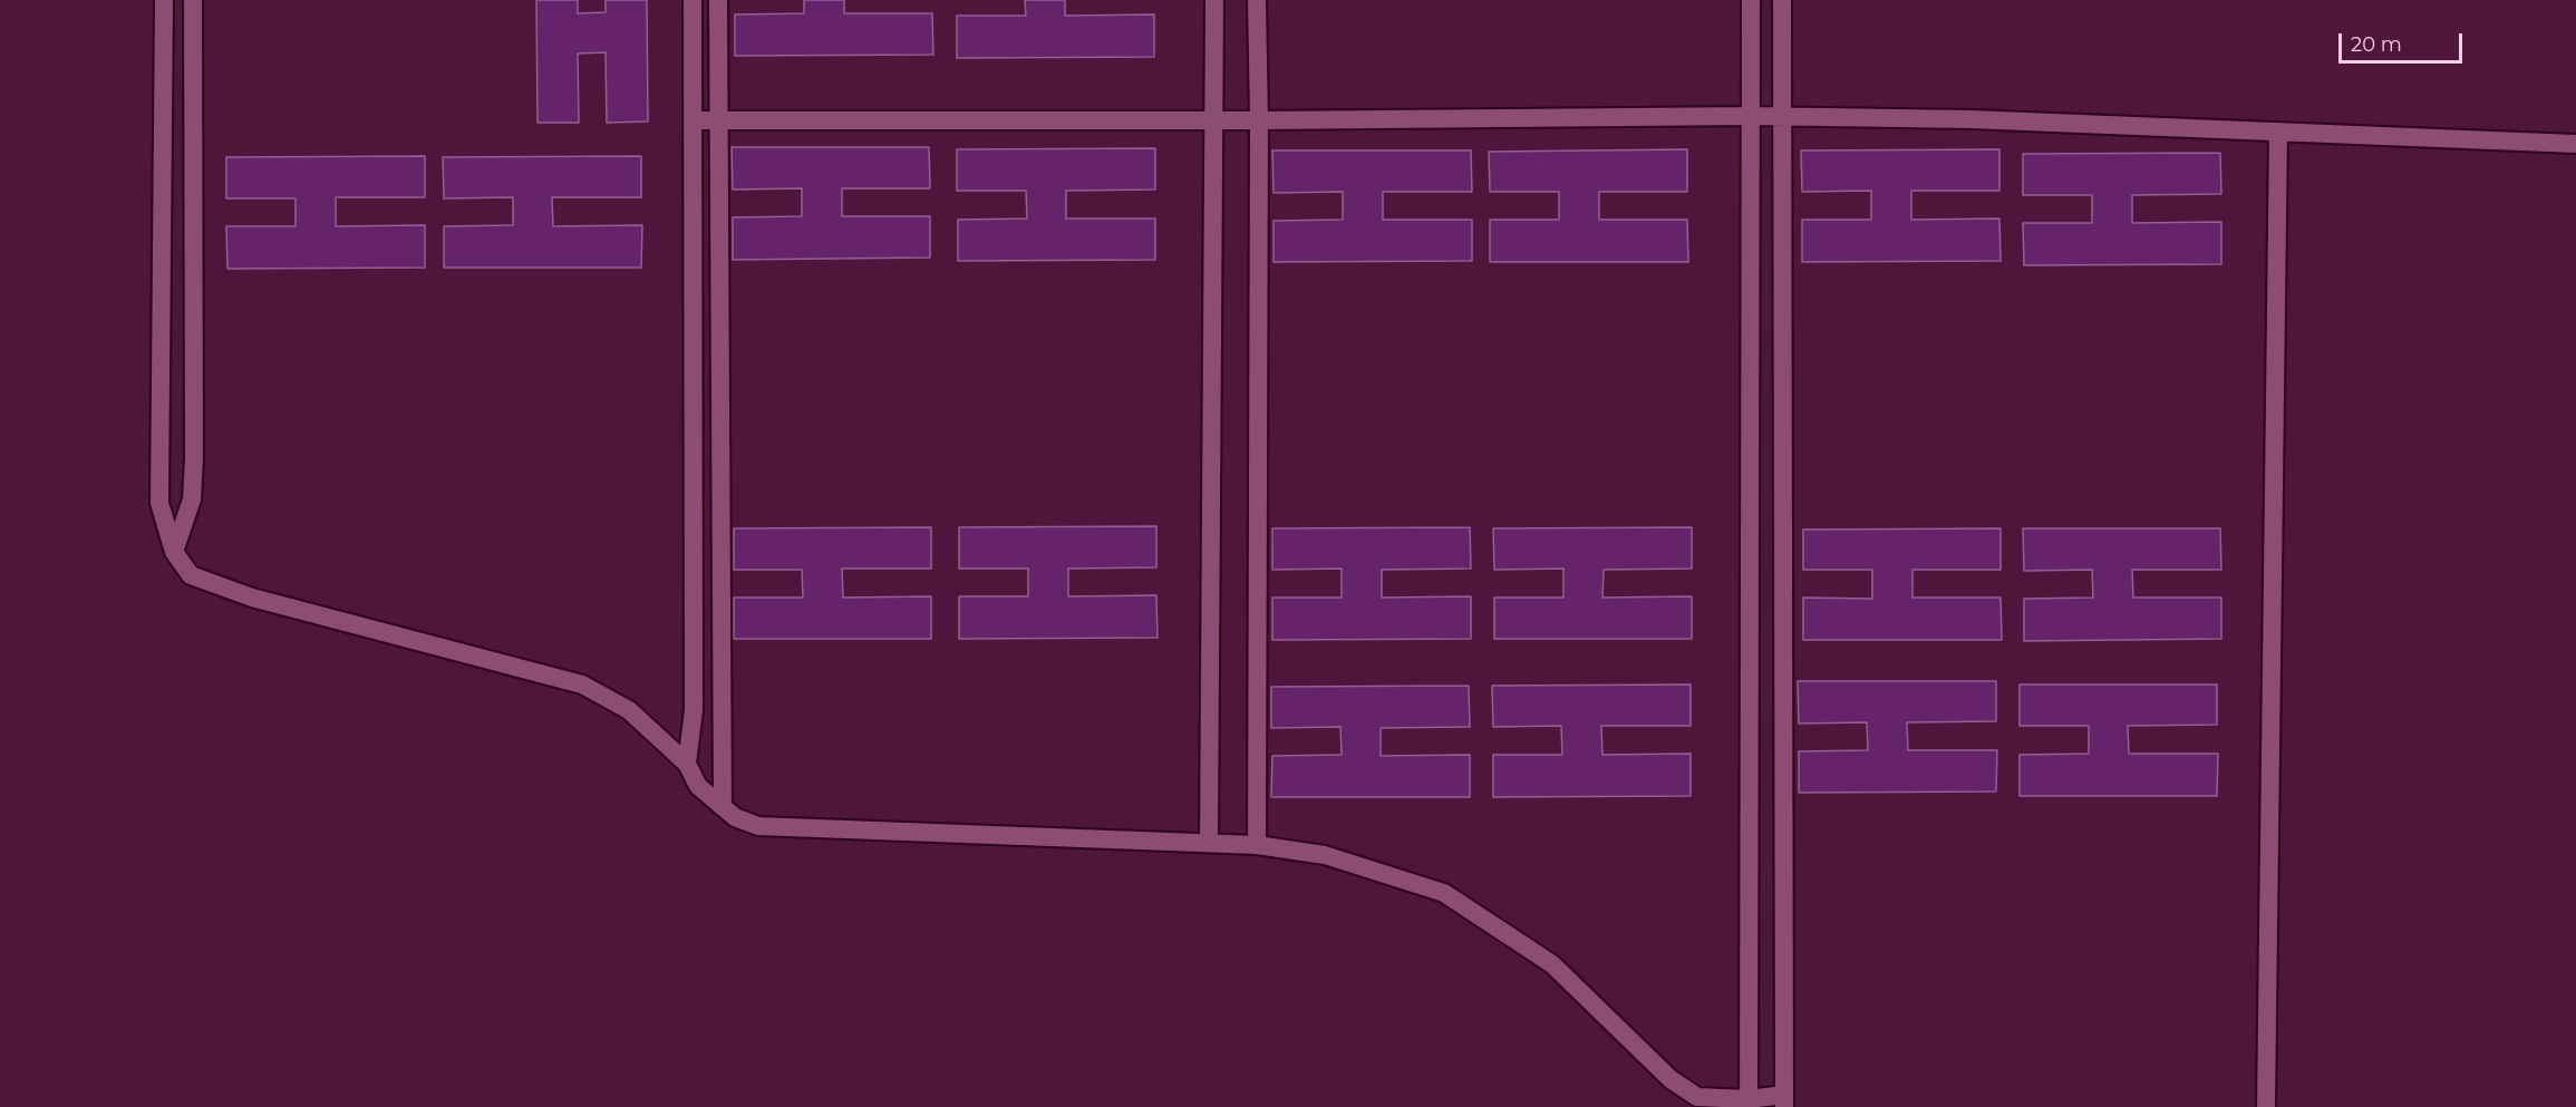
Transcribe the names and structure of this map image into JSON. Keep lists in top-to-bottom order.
{
  "scale_bar": "20 m"
}
